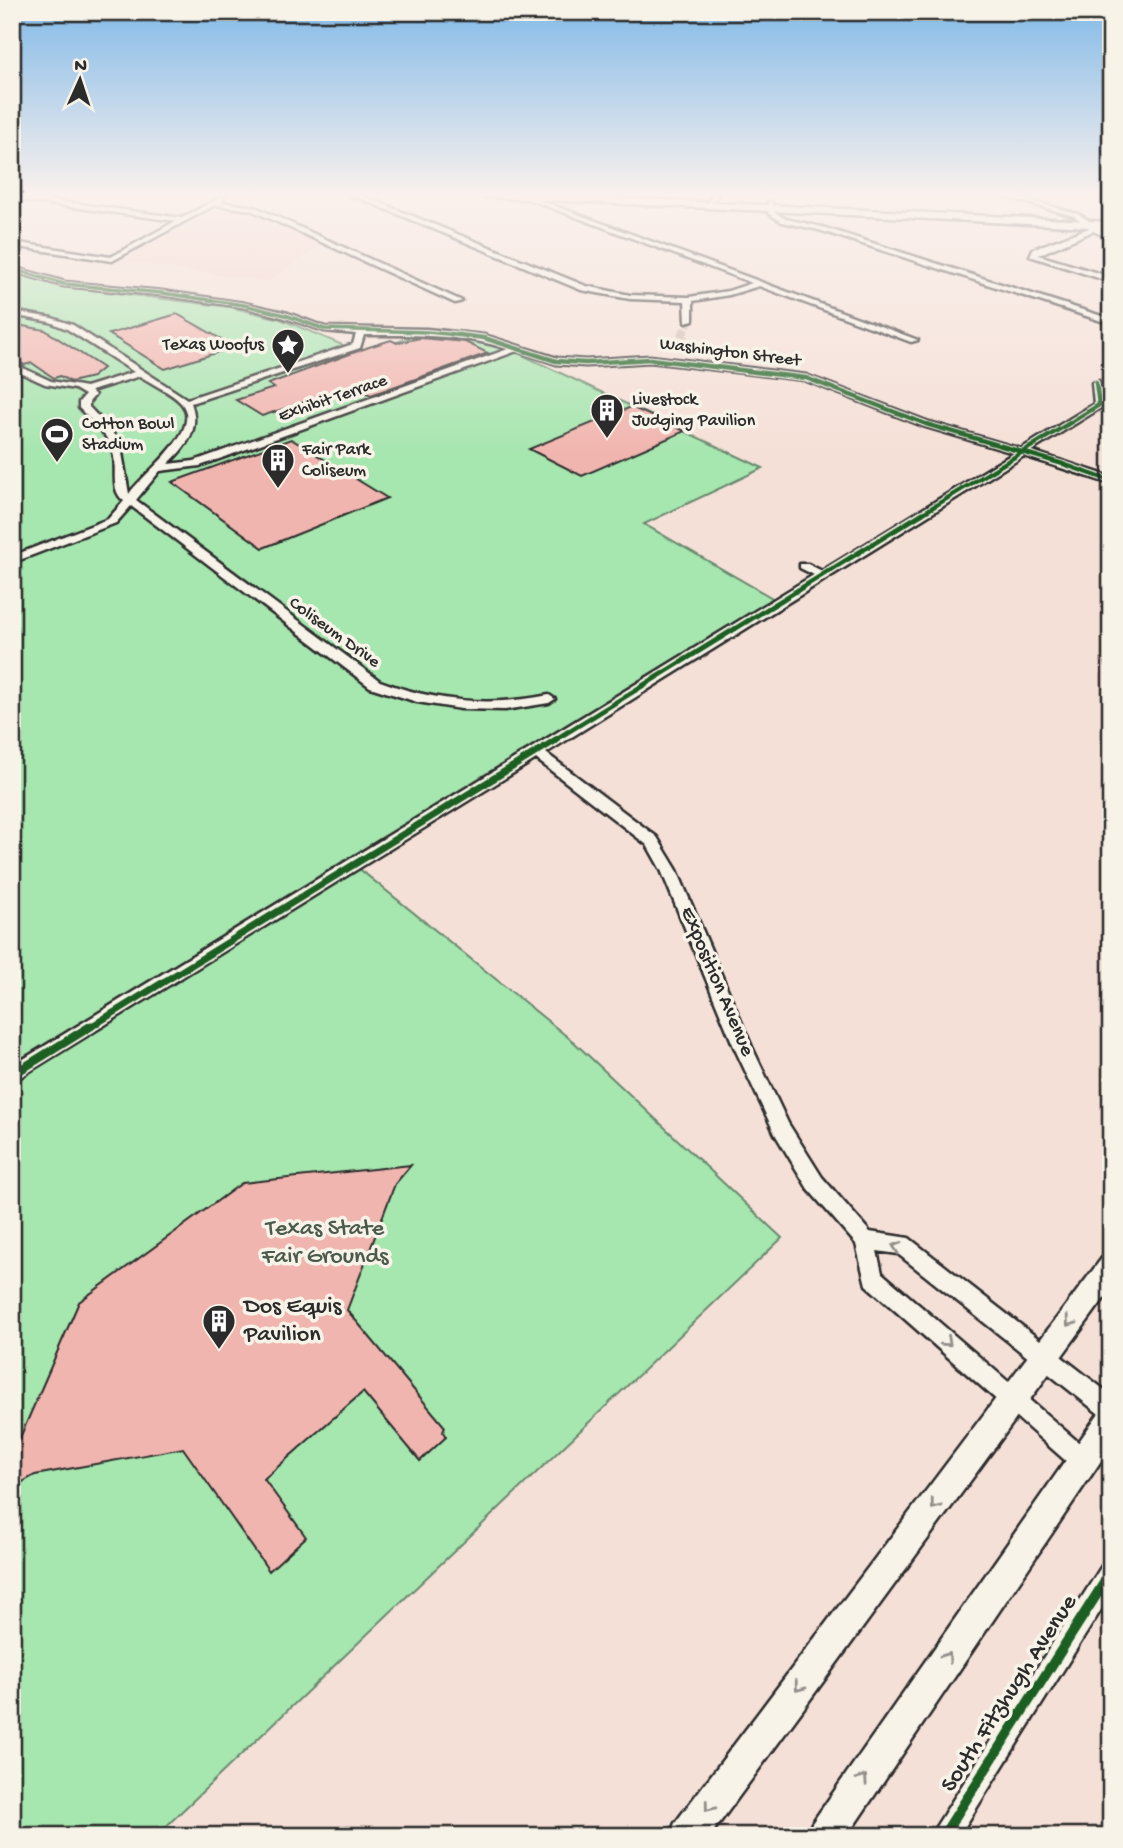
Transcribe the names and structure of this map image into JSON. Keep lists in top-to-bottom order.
{
  "streets": {
    "street": [
      "Washington Street",
      "Exhibit Terrace",
      "Coliseum Drive",
      "Exposition Avenue",
      "South Fitzhugh Avenue"
    ]
  },
  "crossings": [
    ["Washington Street", "Exhibit Terrace"]
  ],
  "parks": ["Texas State Fair Grounds"],
  "places": {
    "place": ["Texas Woofus"],
    "building": ["Livestock Judging Pavilion", "Fair Park Coliseum", "Dos Equis Pavilion"],
    "sports": ["Cotton Bowl Stadium"]
  },
  "north": "top"
}
